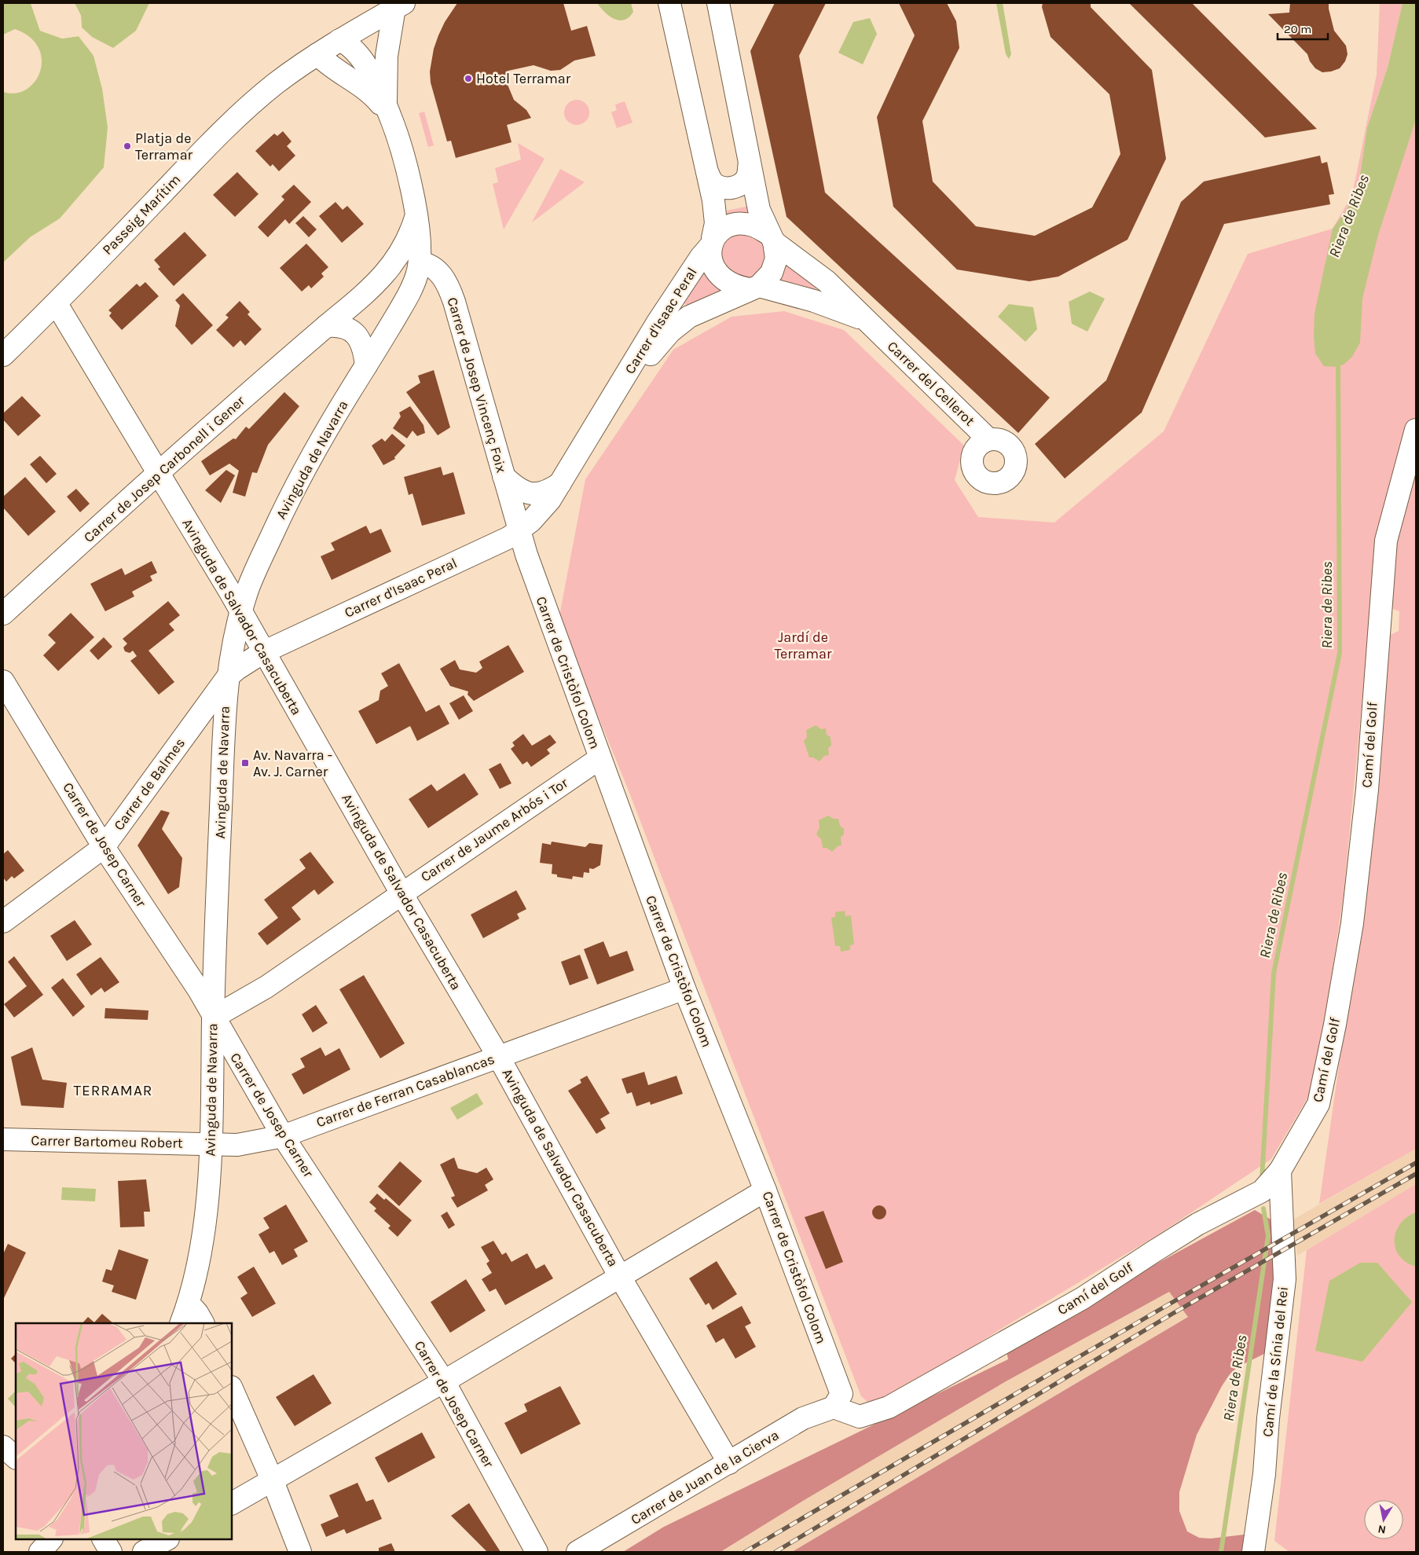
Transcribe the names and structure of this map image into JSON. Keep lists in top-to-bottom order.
{
  "streets": {
    "street": [
      "Passeig Marítim",
      "Carrer d'Isaac Peral",
      "Carrer del Cellerot",
      "Carrer de Josep Vincenç Foix",
      "Avinguda de Navarra",
      "Carrer de Josep Carbonell i Gener",
      "Avinguda de Salvador Casacuberta",
      "Carrer de Cristòfol Colom",
      "Camí del Golf",
      "Carrer de Balmes",
      "Carrer de Jaume Arbós i Tor",
      "Carrer de Josep Carner",
      "Carrer de Ferran Casablancas",
      "Carrer Bartomeu Robert",
      "Camí de la Sínia del Rei",
      "Carrer de Juan de la Cierva"
    ]
  },
  "crossings": [
    ["Passeig Marítim", "Avinguda de Salvador Casacuberta"],
    ["Carrer d'Isaac Peral", "Carrer del Cellerot"],
    ["Carrer d'Isaac Peral", "Carrer de Josep Vincenç Foix"],
    ["Carrer d'Isaac Peral", "Avinguda de Navarra"],
    ["Carrer d'Isaac Peral", "Avinguda de Salvador Casacuberta"],
    ["Carrer d'Isaac Peral", "Carrer de Cristòfol Colom"],
    ["Carrer d'Isaac Peral", "Carrer de Balmes"],
    ["Carrer de Josep Vincenç Foix", "Avinguda de Navarra"],
    ["Carrer de Josep Vincenç Foix", "Carrer de Cristòfol Colom"],
    ["Avinguda de Navarra", "Avinguda de Salvador Casacuberta"],
    ["Avinguda de Navarra", "Carrer de Balmes"],
    ["Avinguda de Navarra", "Carrer de Jaume Arbós i Tor"],
    ["Avinguda de Navarra", "Carrer de Josep Carner"],
    ["Avinguda de Navarra", "Carrer de Ferran Casablancas"],
    ["Avinguda de Navarra", "Carrer Bartomeu Robert"],
    ["Carrer de Josep Carbonell i Gener", "Avinguda de Salvador Casacuberta"],
    ["Avinguda de Salvador Casacuberta", "Carrer de Jaume Arbós i Tor"],
    ["Avinguda de Salvador Casacuberta", "Carrer de Ferran Casablancas"],
    ["Avinguda de Salvador Casacuberta", "Carrer de Juan de la Cierva"],
    ["Carrer de Cristòfol Colom", "Camí del Golf"],
    ["Carrer de Cristòfol Colom", "Carrer de Jaume Arbós i Tor"],
    ["Carrer de Cristòfol Colom", "Carrer de Ferran Casablancas"],
    ["Carrer de Cristòfol Colom", "Carrer de Juan de la Cierva"],
    ["Camí del Golf", "Camí de la Sínia del Rei"],
    ["Camí del Golf", "Carrer de Juan de la Cierva"],
    ["Carrer de Balmes", "Carrer de Josep Carner"],
    ["Carrer de Jaume Arbós i Tor", "Carrer de Josep Carner"],
    ["Carrer de Josep Carner", "Carrer de Ferran Casablancas"],
    ["Carrer de Ferran Casablancas", "Carrer Bartomeu Robert"]
  ],
  "districts": ["TERRAMAR"],
  "water": ["Riera de Ribes"],
  "parks": ["Jardí de Terramar"],
  "places": {
    "other": ["Hotel Terramar", "Platja de Terramar"],
    "transit": ["Av. Navarra - Av. J. Carner"]
  },
  "scale_bar": "20 m",
  "north": "bottom"
}
